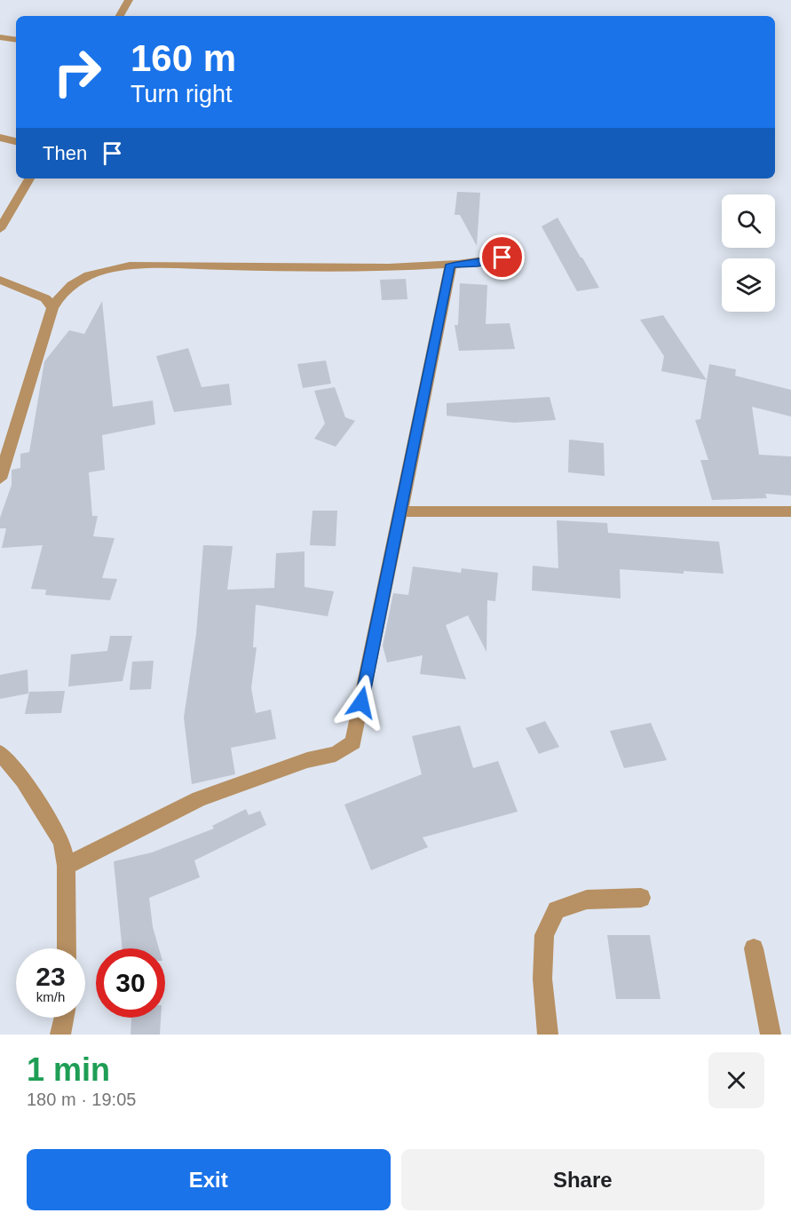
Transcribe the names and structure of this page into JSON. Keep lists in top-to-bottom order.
{
  "page": {
    "turn": ["160 m", "Turn right"],
    "then": "Then",
    "speed": "23 km/h",
    "limit": "30",
    "heading": ["1 min", "180 m · 19:05"],
    "buttons": ["Exit", "Share"]
  }
}
